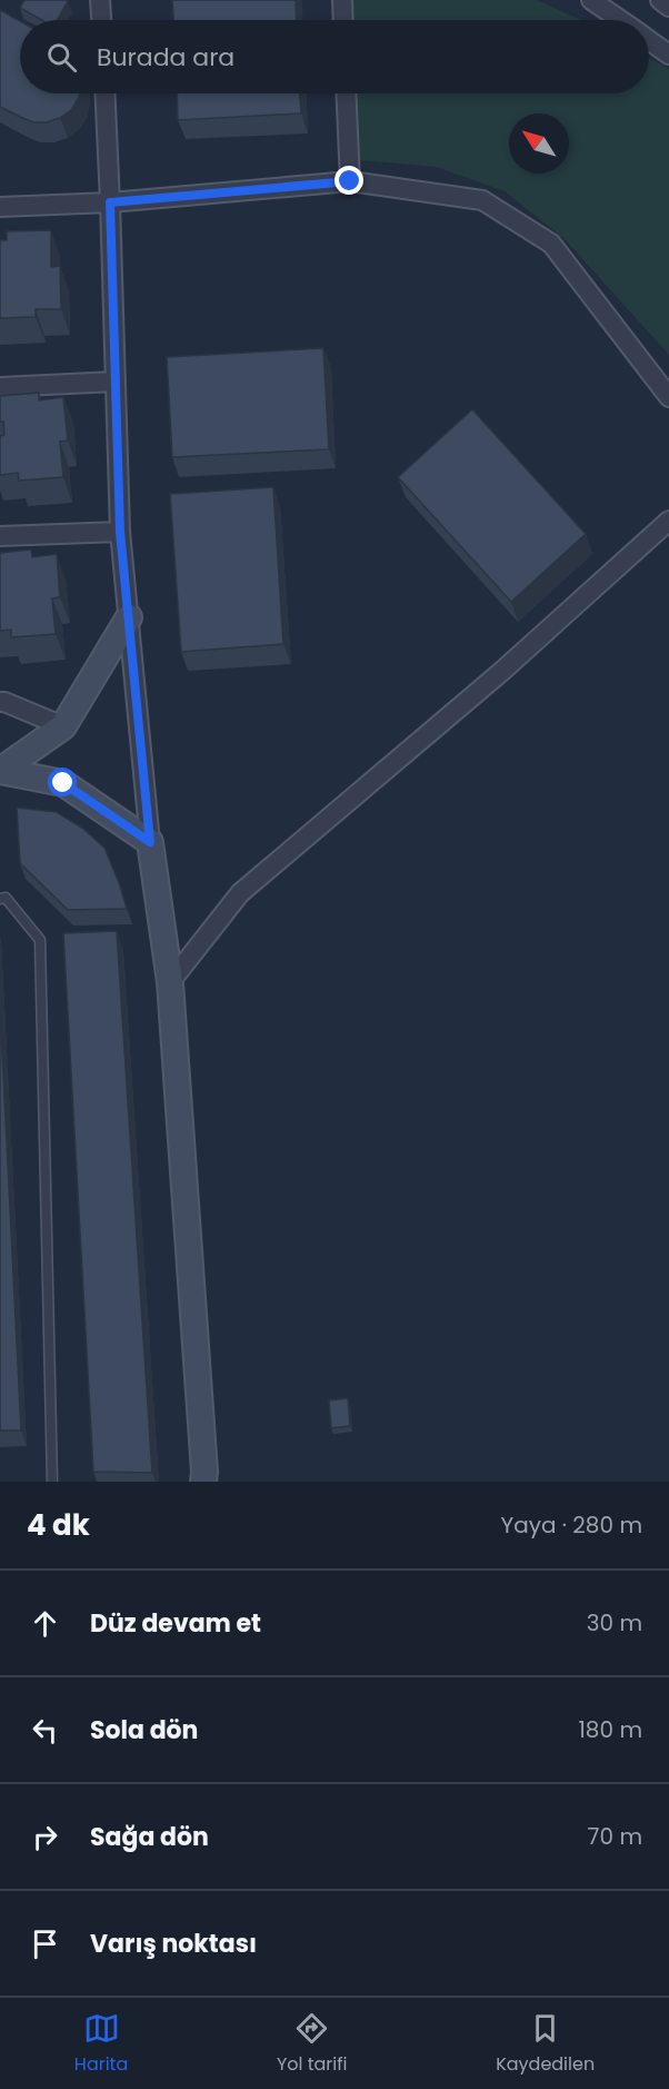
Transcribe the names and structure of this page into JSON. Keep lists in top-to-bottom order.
{
  "north": "top left",
  "page": {
    "search": "Burada ara",
    "heading": ["4 dk", "Yaya · 280 m"],
    "list": [
      ["Düz devam et", "30 m"],
      ["Sola dön", "180 m"],
      ["Sağa dön", "70 m"],
      "Varış noktası"
    ],
    "nav": ["Harita", "Yol tarifi", "Kaydedilen"]
  }
}
